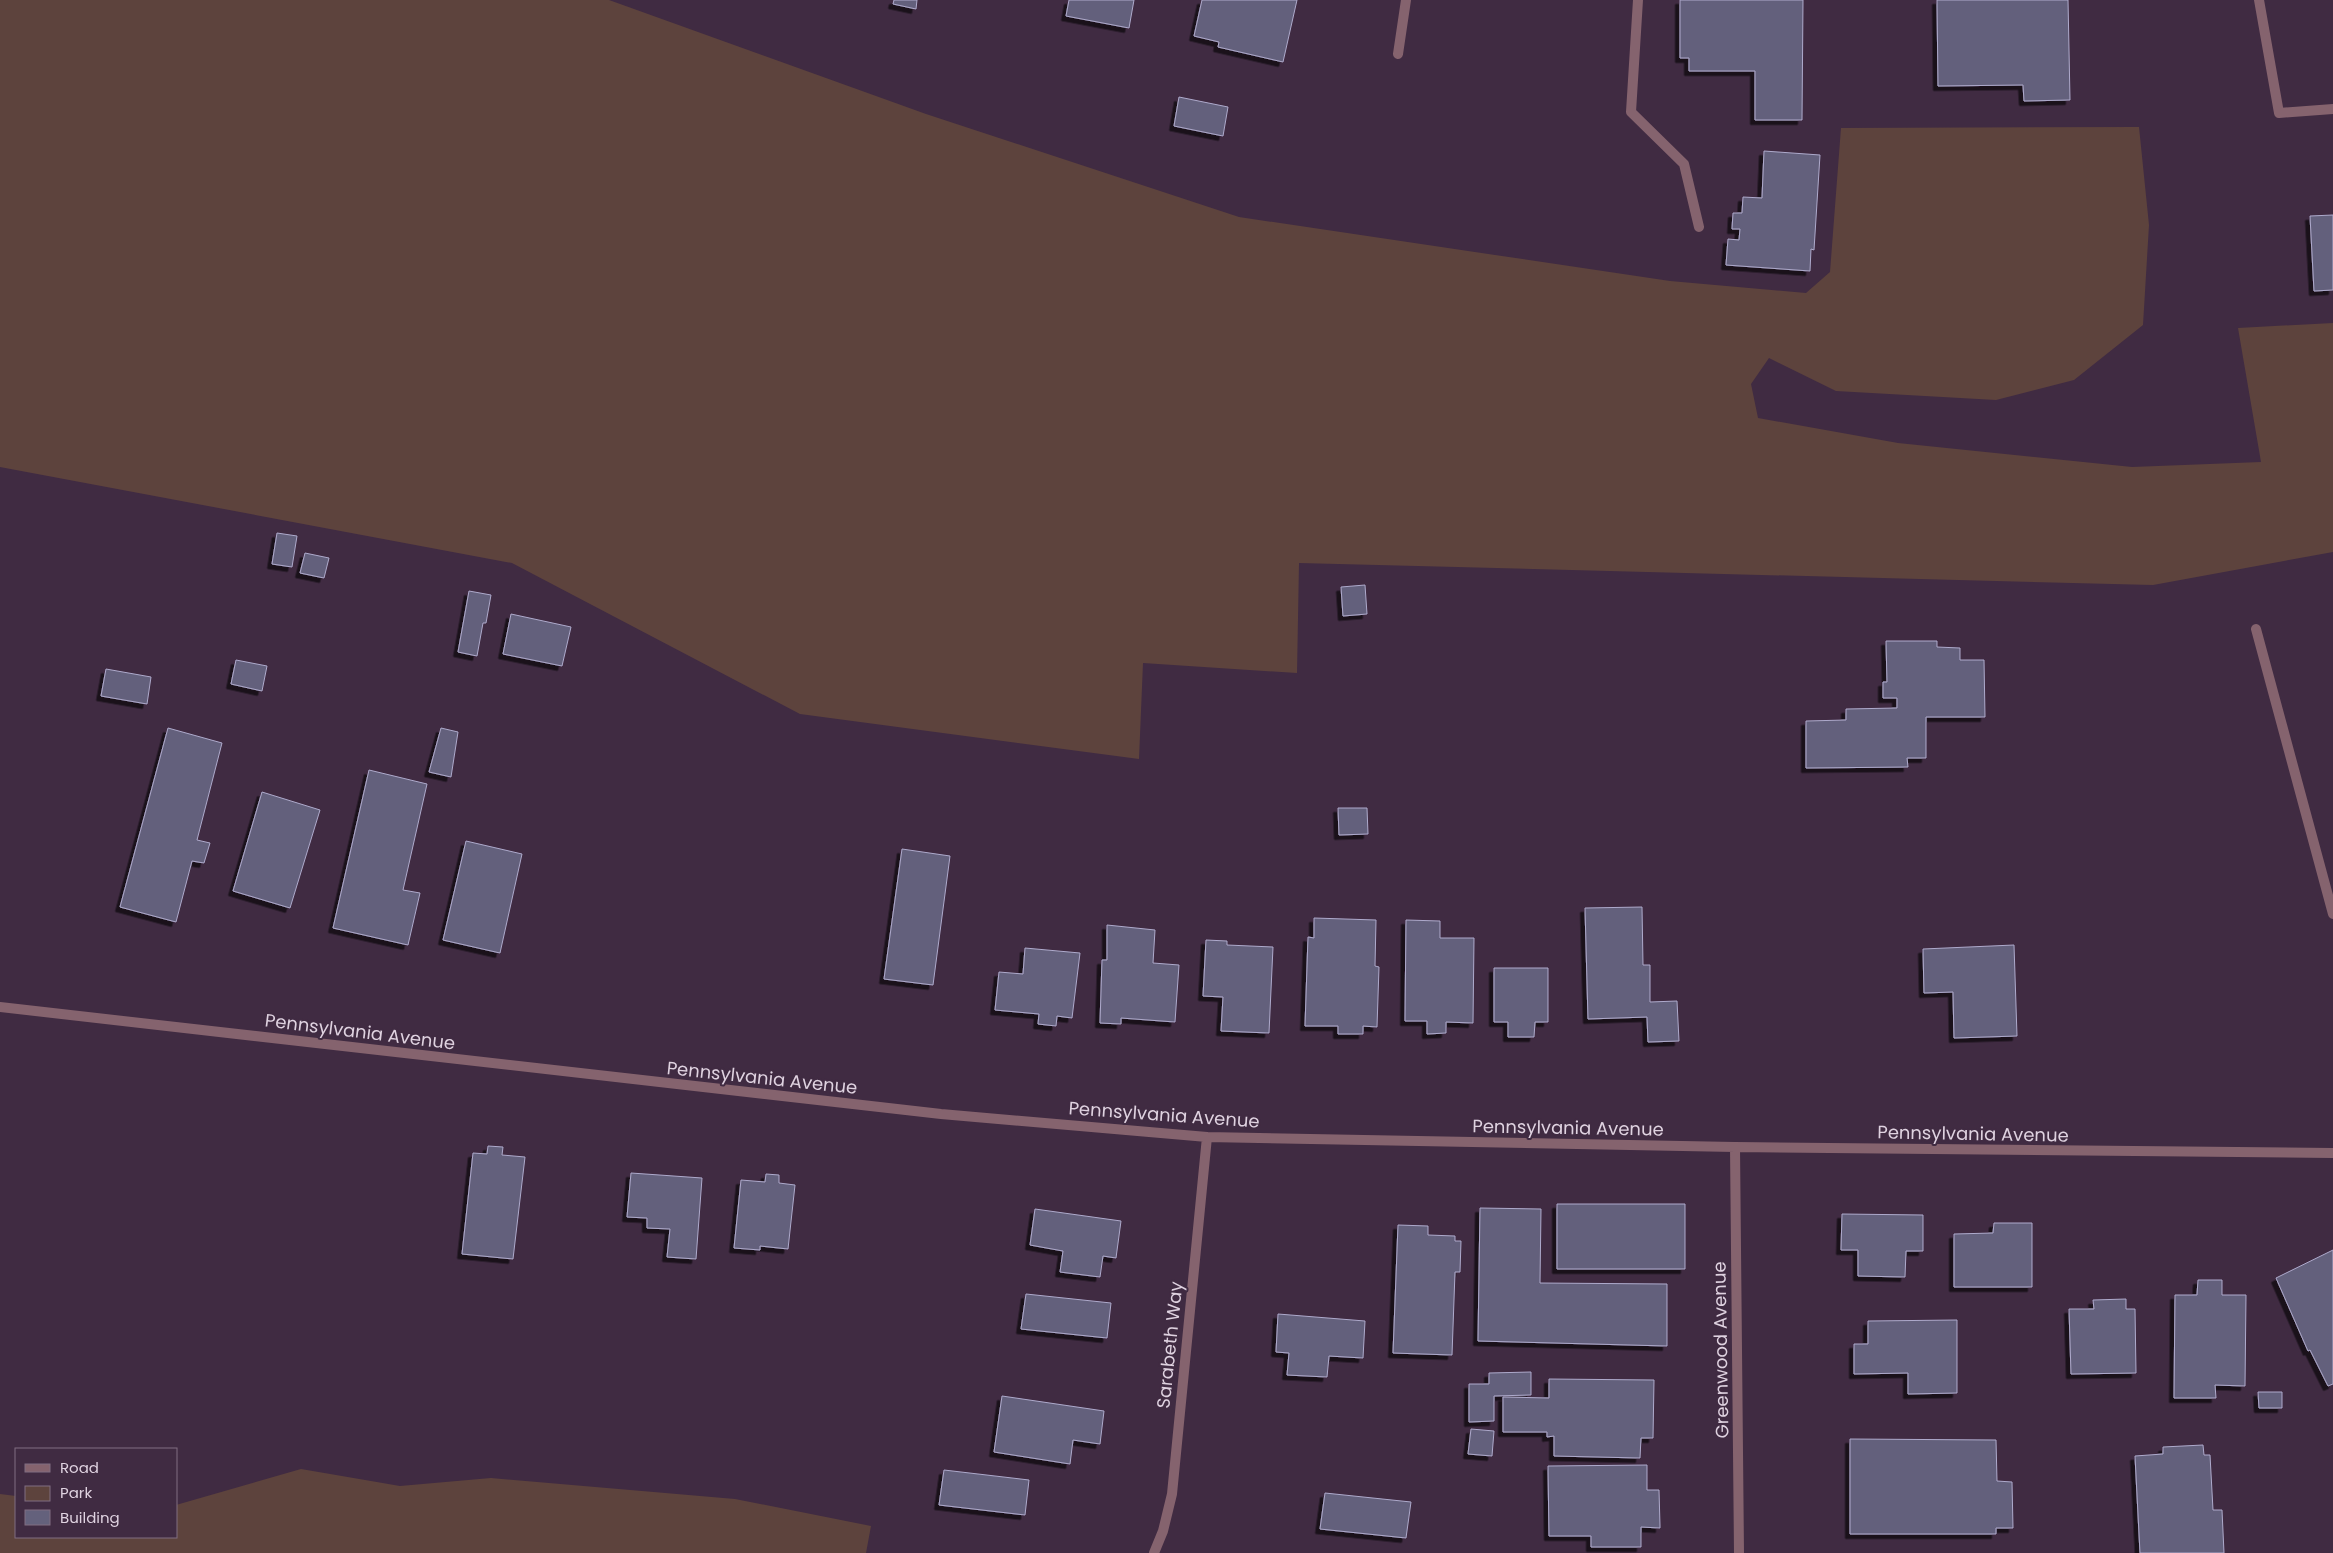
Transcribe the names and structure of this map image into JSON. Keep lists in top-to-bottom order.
{
  "streets": {
    "street": ["Pennsylvania Avenue", "Sarabeth Way", "Greenwood Avenue"]
  },
  "crossings": [
    ["Pennsylvania Avenue", "Sarabeth Way"],
    ["Pennsylvania Avenue", "Greenwood Avenue"]
  ],
  "legend": ["Road", "Park", "Building"]
}
